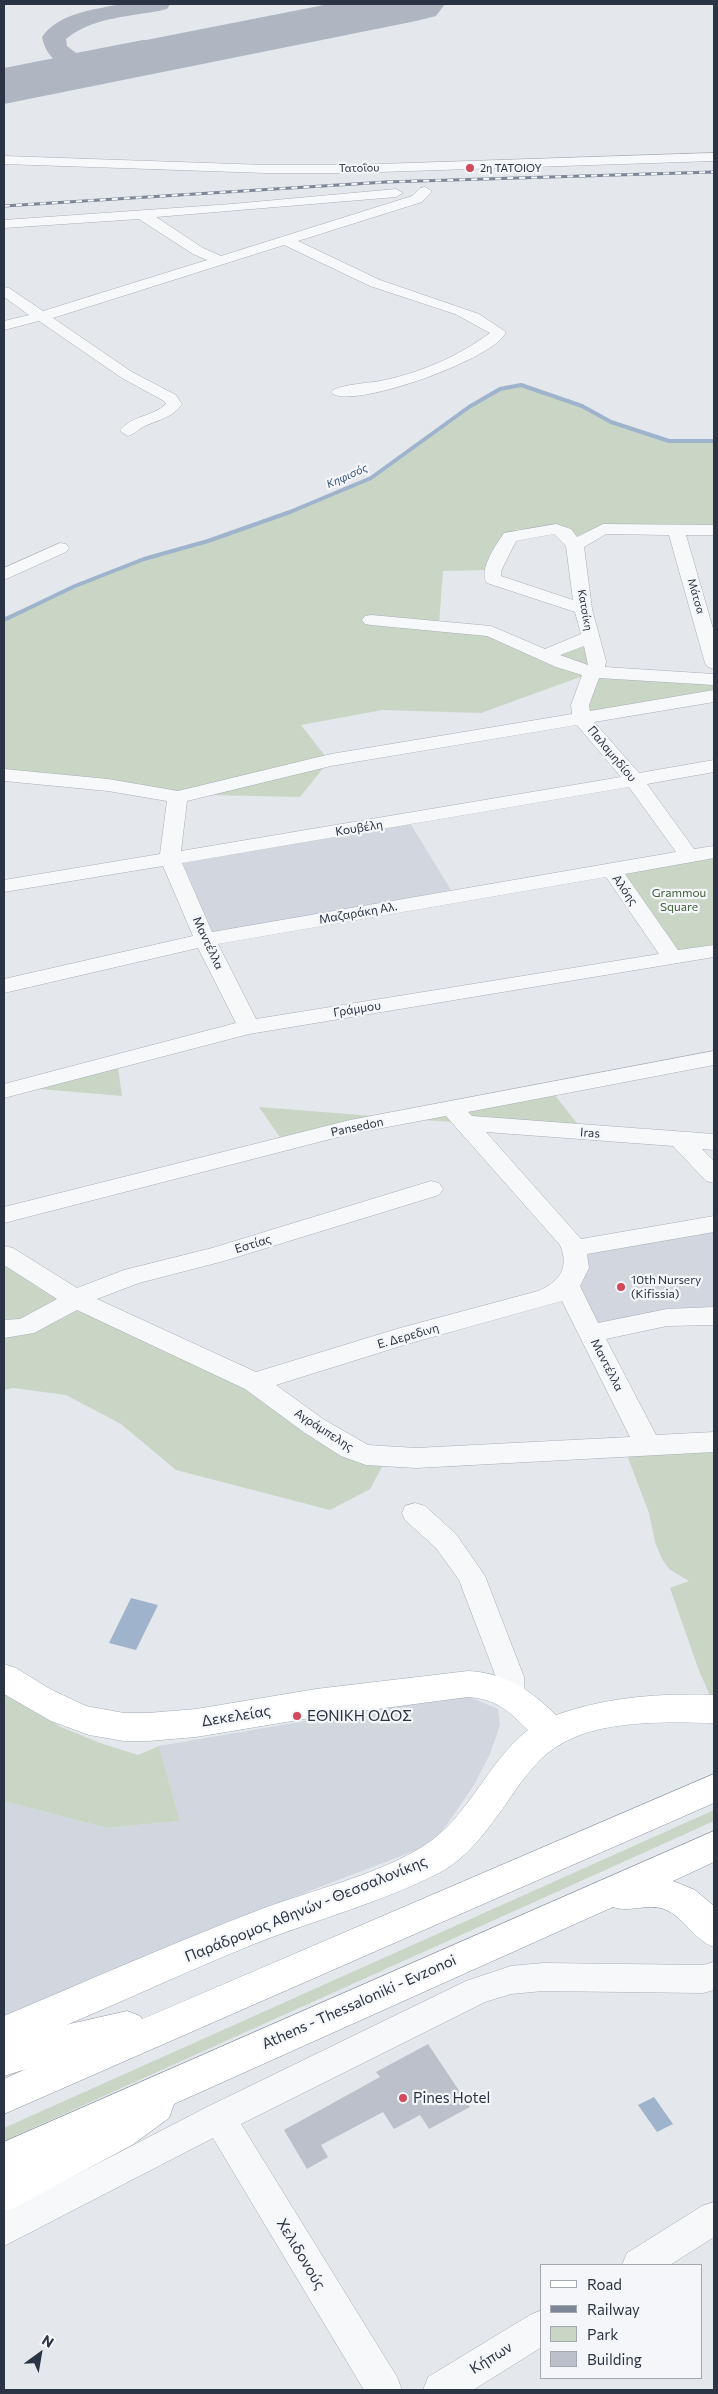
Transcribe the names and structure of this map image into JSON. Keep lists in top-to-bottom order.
{
  "streets": {
    "main road": ["Δεκελείας", "Παράδρομος Αθηνών - Θεσσαλονίκης", "Athens - Thessaloniki - Evzonoi"],
    "street": [
      "Τατοΐου",
      "Μάτσα",
      "Κατσίκη",
      "Παλαμηδίου",
      "Κουβέλη",
      "Αλόης",
      "Μαζαράκη Αλ.",
      "Μαντέλλα",
      "Γράμμου",
      "Pansedon",
      "Iras",
      "Εστίας",
      "Ε. Δερεδινη",
      "Αγράμπελης",
      "Χελιδονούς",
      "Κήπων"
    ]
  },
  "crossings": [
    ["Κατσίκη", "Παλαμηδίου"],
    ["Παλαμηδίου", "Κουβέλη"],
    ["Παλαμηδίου", "Μαζαράκη Αλ."],
    ["Κουβέλη", "Μαντέλλα"],
    ["Αλόης", "Μαζαράκη Αλ."],
    ["Αλόης", "Γράμμου"],
    ["Μαζαράκη Αλ.", "Μαντέλλα"],
    ["Μαντέλλα", "Γράμμου"],
    ["Μαντέλλα", "Ε. Δερεδινη"],
    ["Μαντέλλα", "Αγράμπελης"],
    ["Pansedon", "Iras"],
    ["Εστίας", "Αγράμπελης"],
    ["Ε. Δερεδινη", "Αγράμπελης"],
    ["Δεκελείας", "Παράδρομος Αθηνών - Θεσσαλονίκης"]
  ],
  "water": ["Κηφισός"],
  "parks": ["Grammou Square"],
  "places": [
    "2η ΤΑΤΟΙΟΥ",
    "10th Nursery (Kifissia)",
    "ΕΘΝΙΚΗ ΟΔΟΣ",
    "Pines Hotel"
  ],
  "legend": [
    "Road",
    "Railway",
    "Park",
    "Building"
  ],
  "north": "top right"
}
